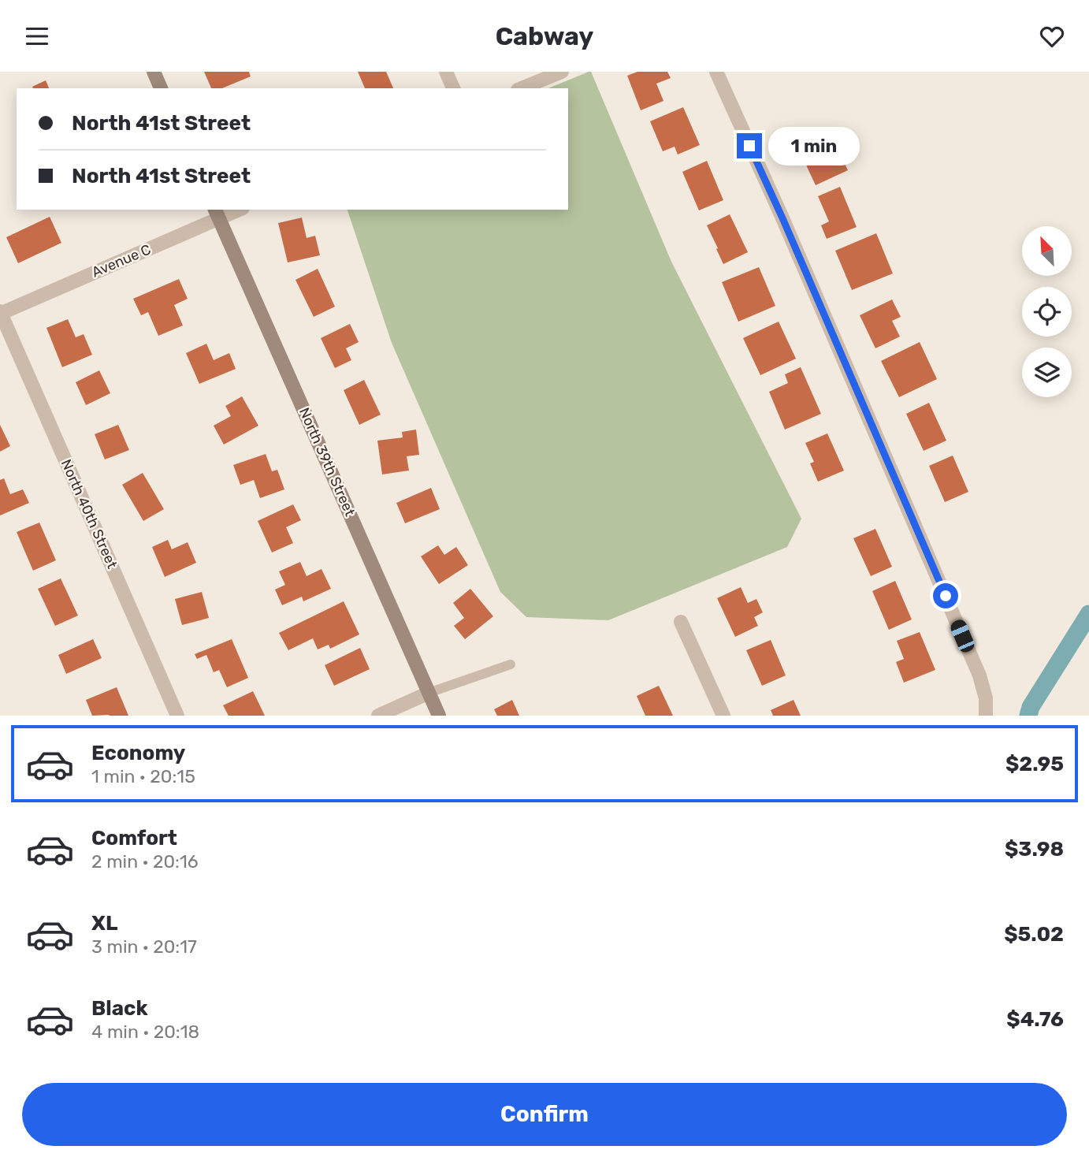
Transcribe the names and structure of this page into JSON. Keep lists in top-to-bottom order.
{
  "streets": {
    "street": ["Avenue C", "North 39th Street", "North 40th Street"]
  },
  "crossings": [
    ["Avenue C", "North 39th Street"],
    ["Avenue C", "North 40th Street"]
  ],
  "north": "top left",
  "page": {
    "header": "Cabway",
    "banner": ["North 41st Street", "North 41st Street"],
    "bubble": "1 min",
    "list": [
      {
        "name": "Economy",
        "note": "1 min · 20:15",
        "value": "$2.95"
      },
      {
        "name": "Comfort",
        "note": "2 min · 20:16",
        "value": "$3.98"
      },
      {
        "name": "XL",
        "note": "3 min · 20:17",
        "value": "$5.02"
      },
      {
        "name": "Black",
        "note": "4 min · 20:18",
        "value": "$4.76"
      }
    ],
    "buttons": "Confirm"
  }
}
